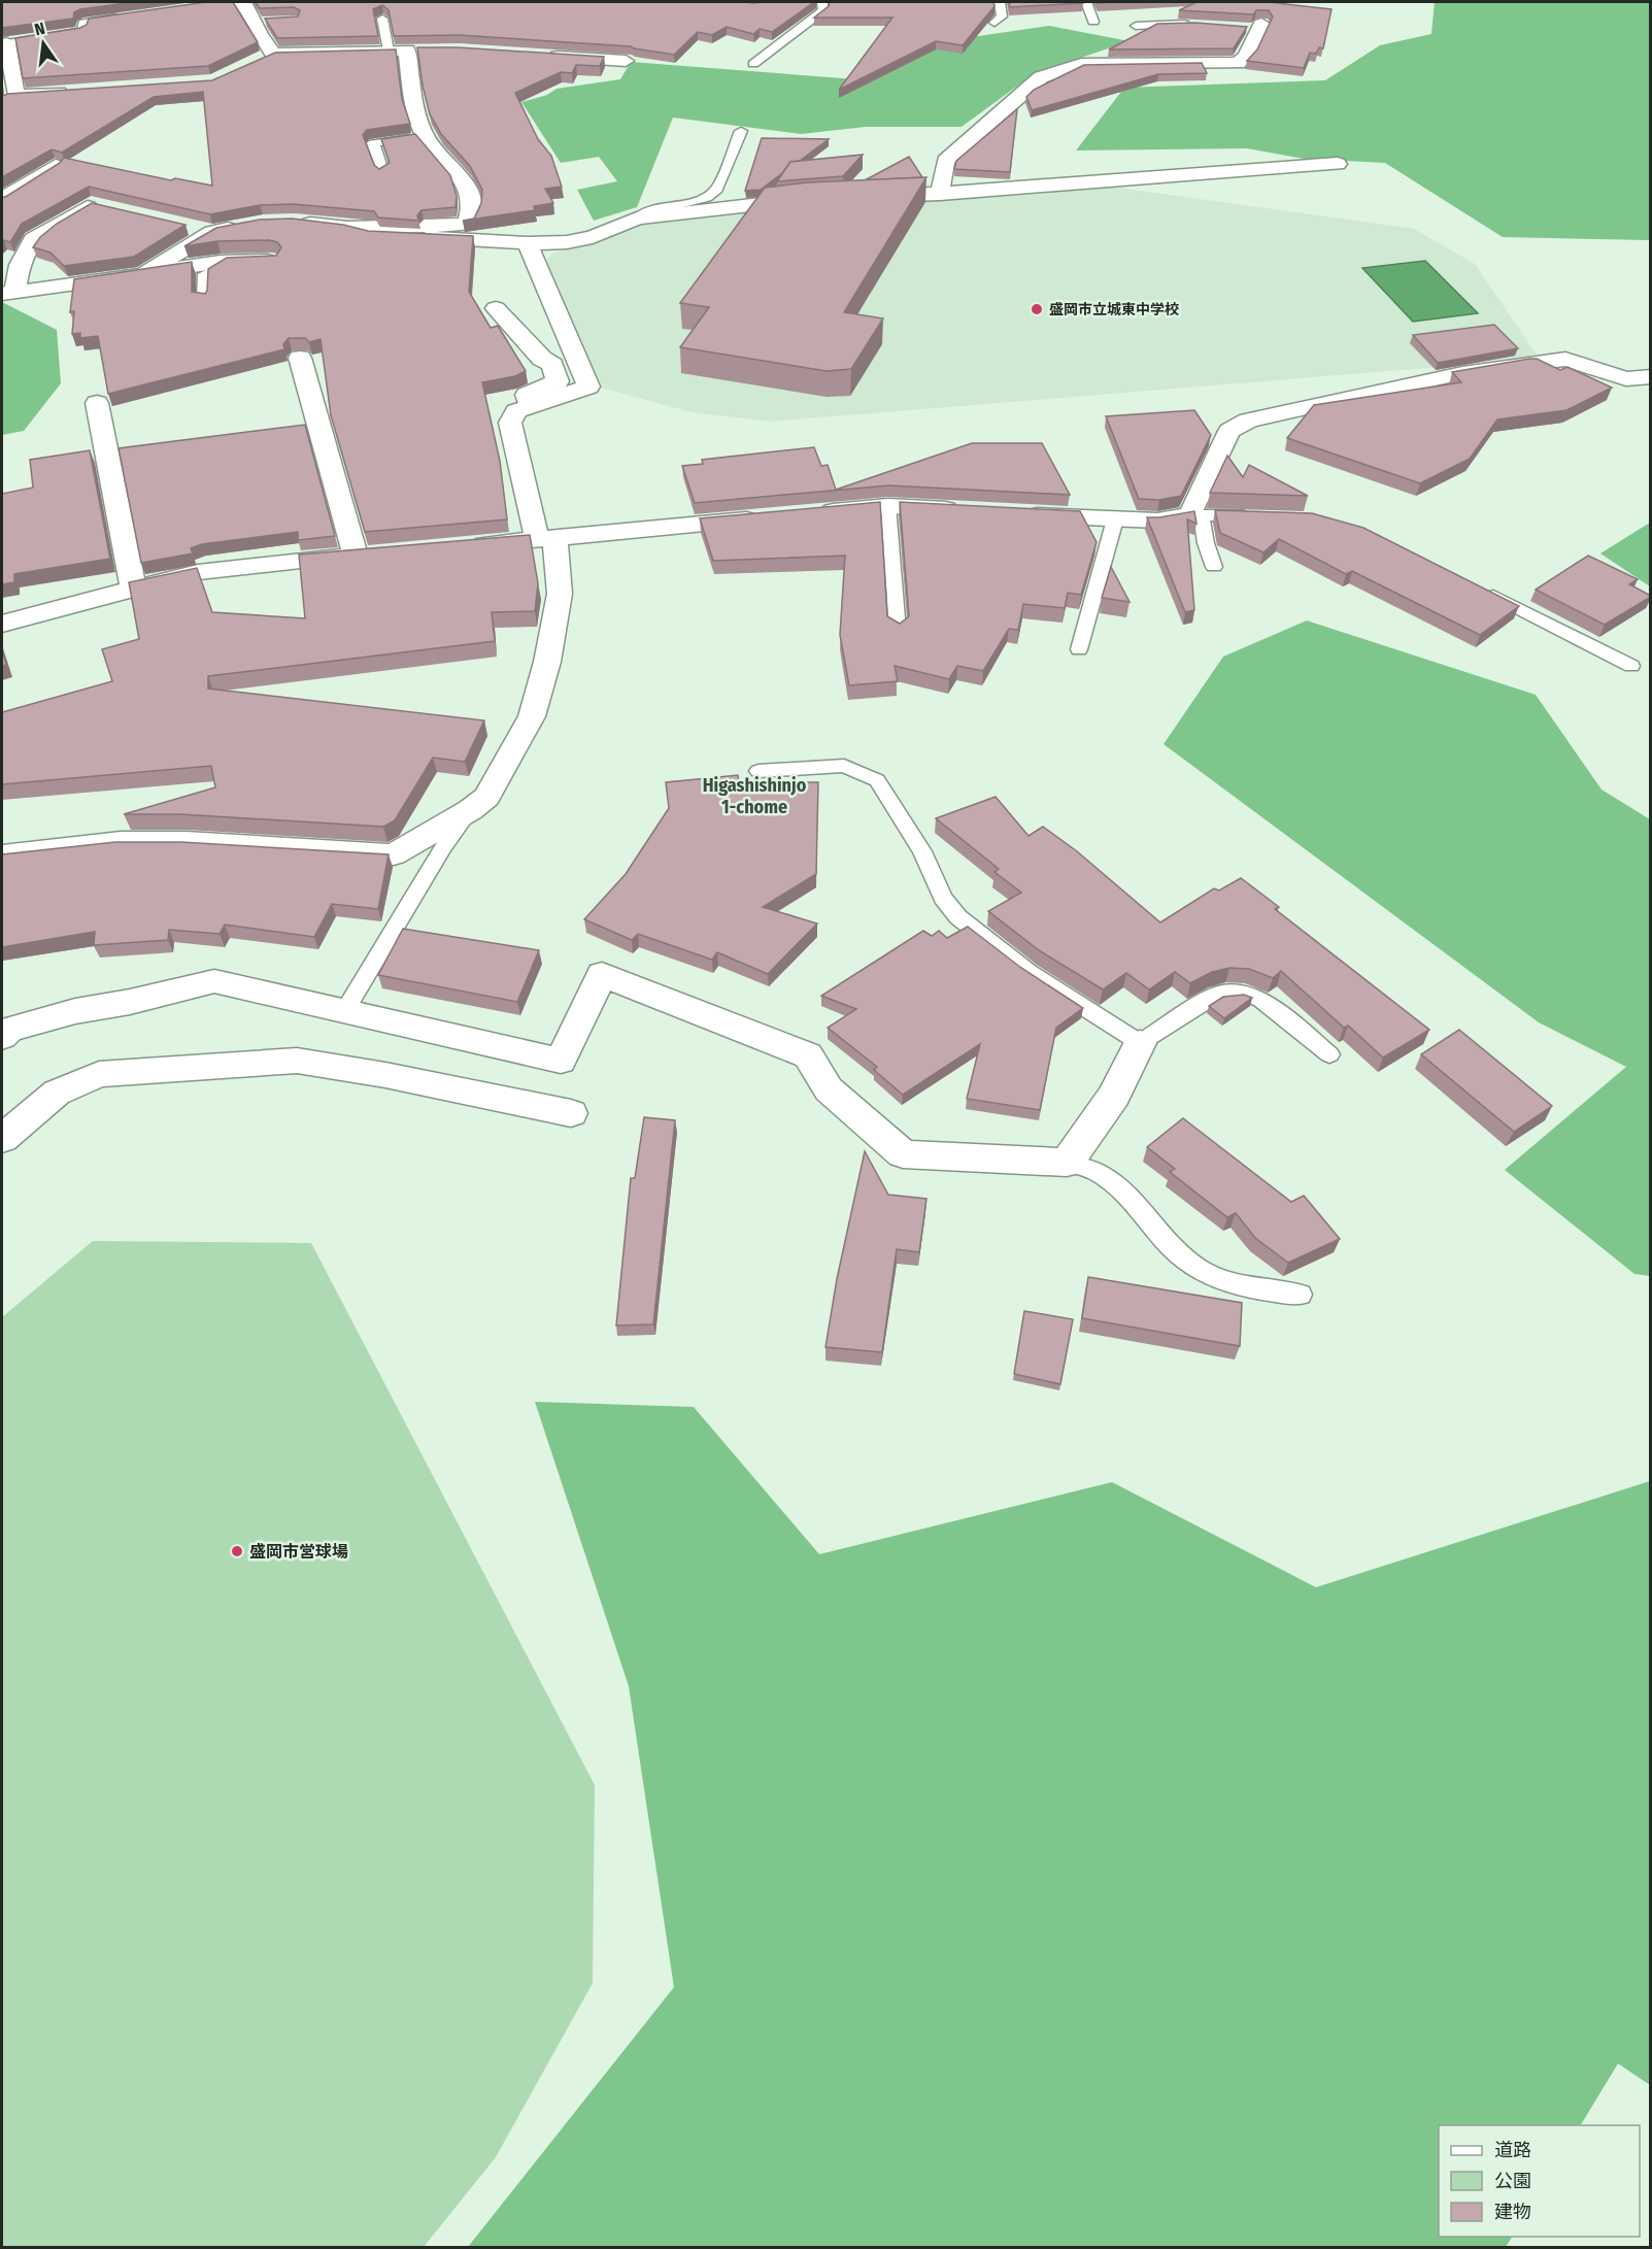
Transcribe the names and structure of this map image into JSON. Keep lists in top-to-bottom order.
{
  "districts": ["Higashishinjo 1-chome"],
  "places": ["盛岡市立城東中学校", "盛岡市営球場"],
  "legend": ["道路", "公園", "建物"],
  "north": "top"
}
